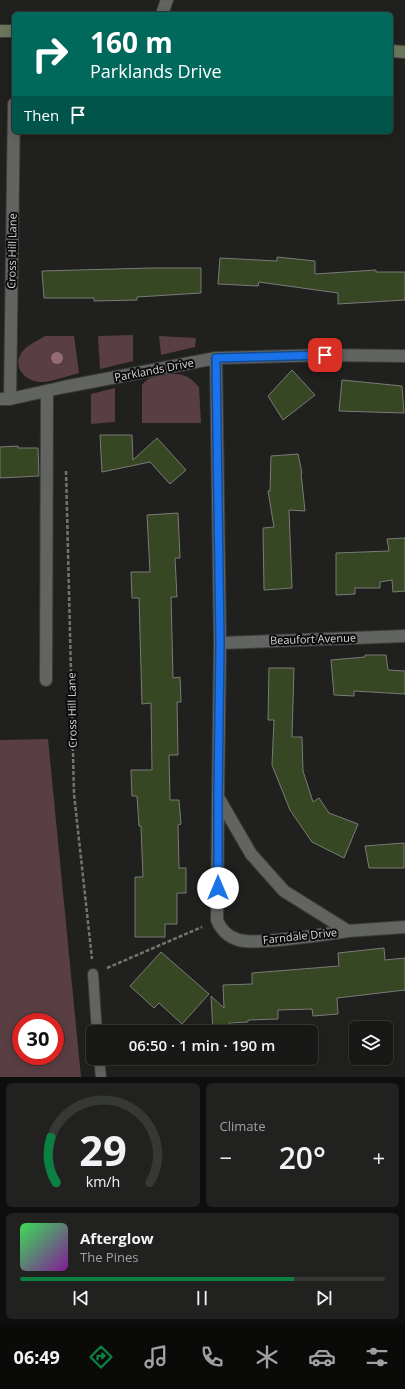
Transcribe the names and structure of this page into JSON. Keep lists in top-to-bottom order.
{
  "streets": {
    "street": [
      "Cross Hill Lane",
      "Parklands Drive",
      "Beaufort Avenue",
      "Farndale Drive"
    ]
  },
  "crossings": [
    ["Cross Hill Lane", "Parklands Drive"]
  ],
  "page": {
    "turn": ["160 m", "Parklands Drive"],
    "then": "Then",
    "limit": "30",
    "trip": "06:50 · 1 min · 190 m",
    "tile": "Climate",
    "heat": ["−", "20°", "+"],
    "song": ["Afterglow", "The Pines"],
    "tabs": "06:49",
    "gauge": ["29", "km/h"]
  }
}
